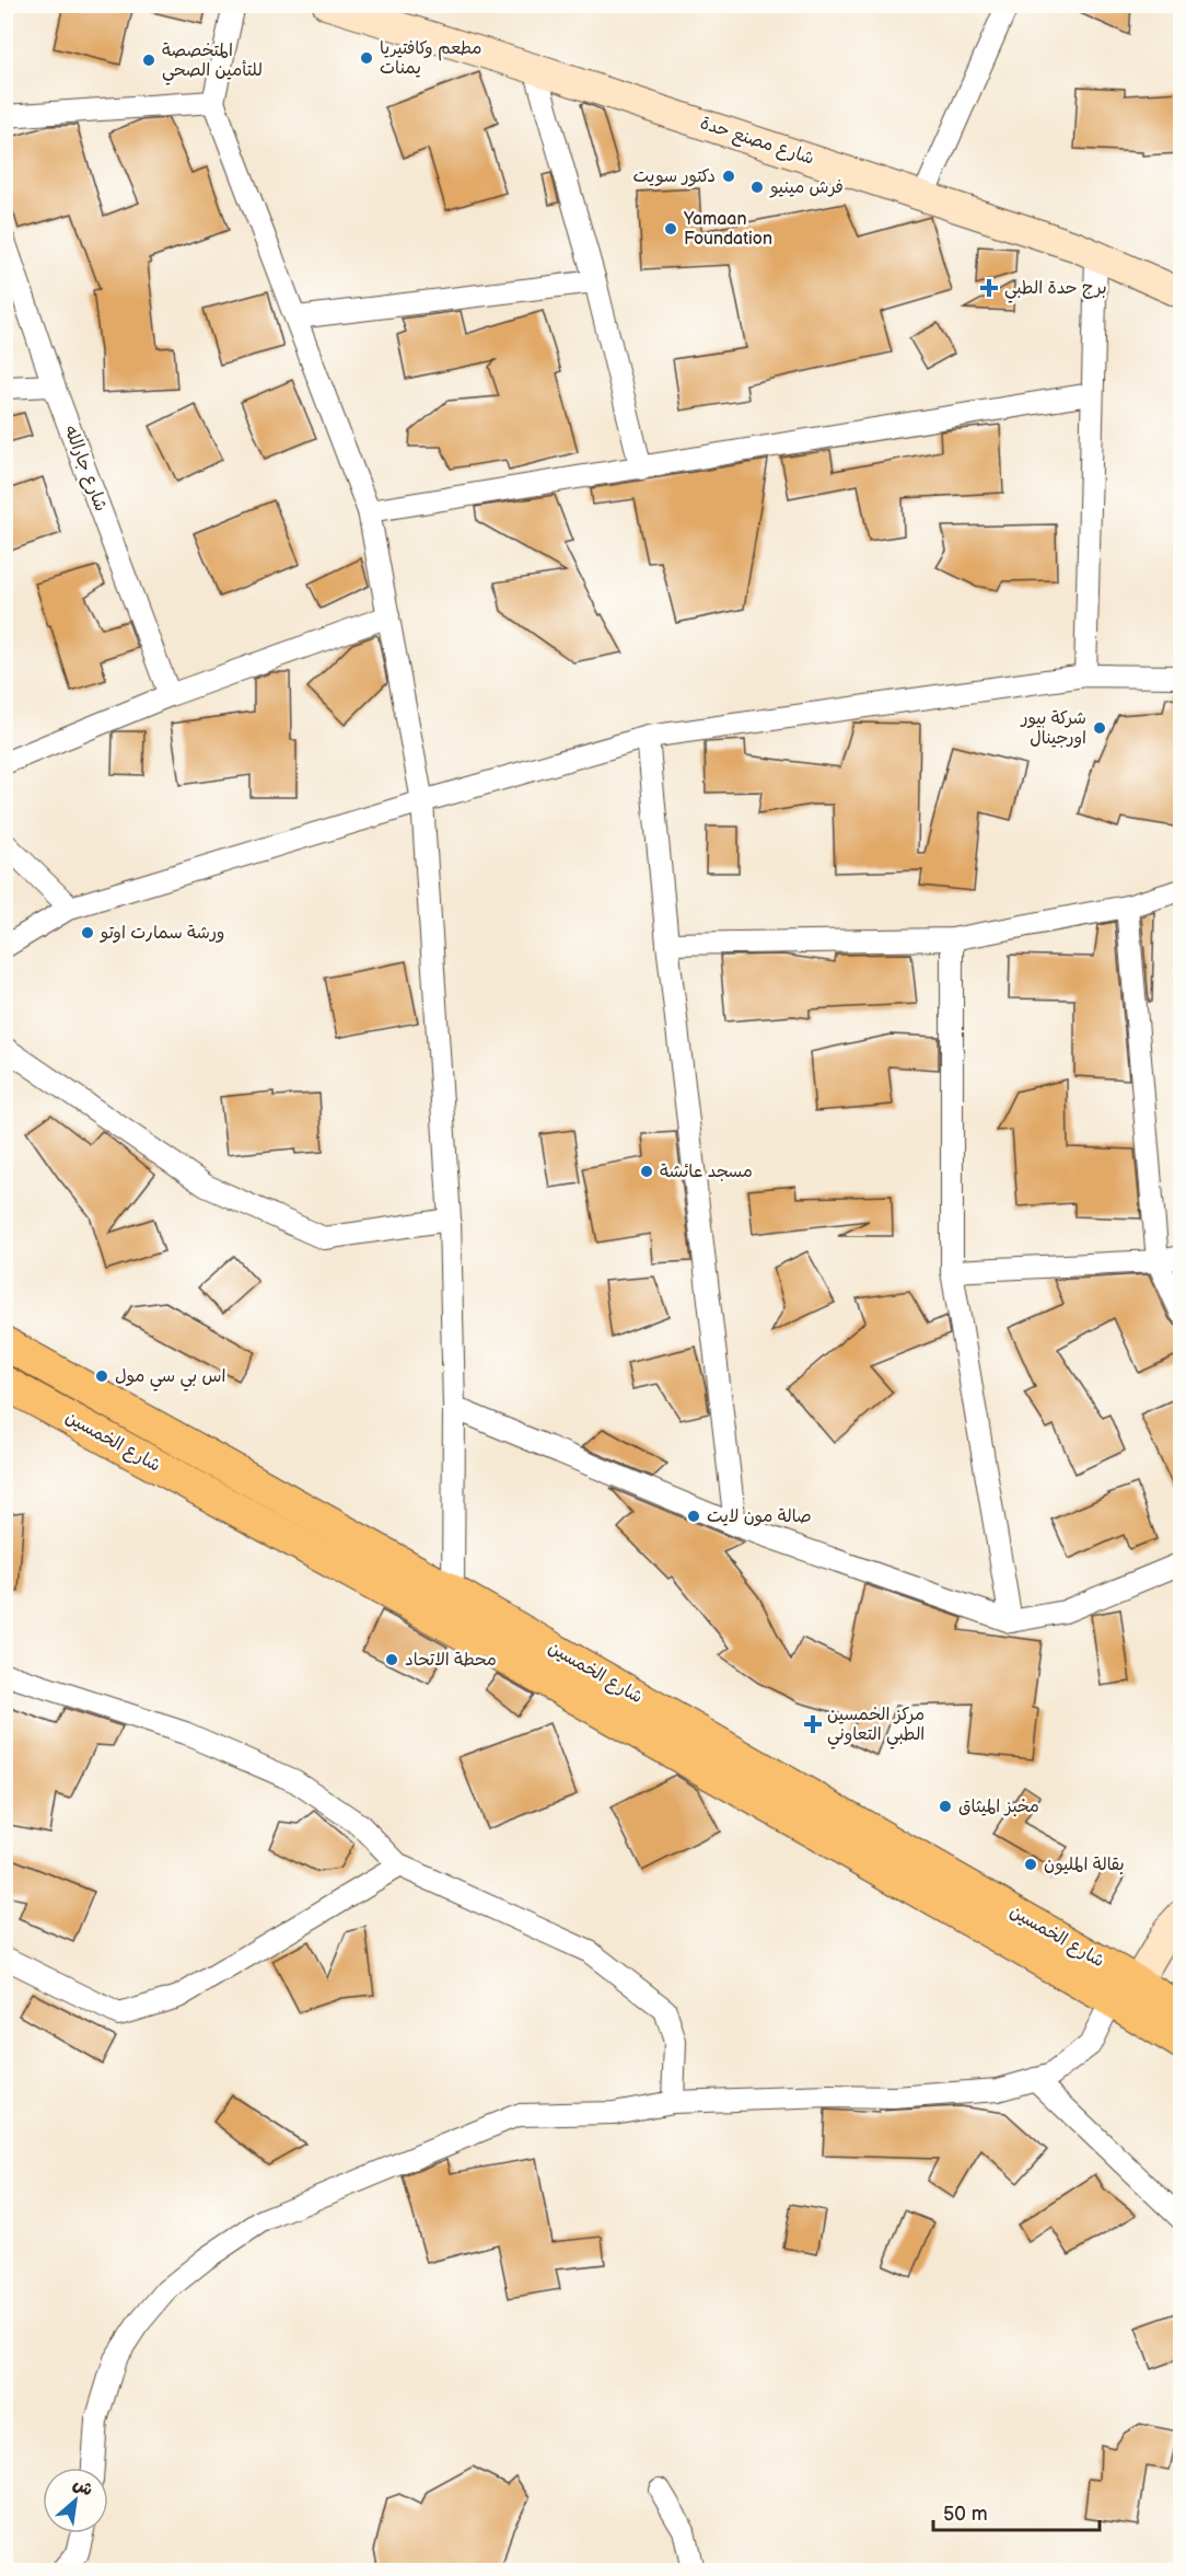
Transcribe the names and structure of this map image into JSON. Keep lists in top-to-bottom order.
{
  "streets": {
    "main road": ["شارع الخمسين"],
    "street": ["شارع مصنع حدة", "شارع جارالله"]
  },
  "places": {
    "other": [
      "مطعم وكافتيريا يمنات",
      "المتخصصة للتأمين الصحي",
      "دكتور سويت",
      "فرش مينيو",
      "Yamaan Foundation",
      "شركة بيور اورجينال",
      "ورشة سمارت اوتو",
      "مسجد عائشة",
      "اس بي سي مول",
      "صالة مون لايت",
      "محطة الاتحاد",
      "مخبز الميثاق",
      "بقالة المليون"
    ],
    "health": ["برج حدة الطبي", "مركز الخمسين الطبي التعاوني"]
  },
  "scale_bar": "50 m",
  "north": "top right"
}
